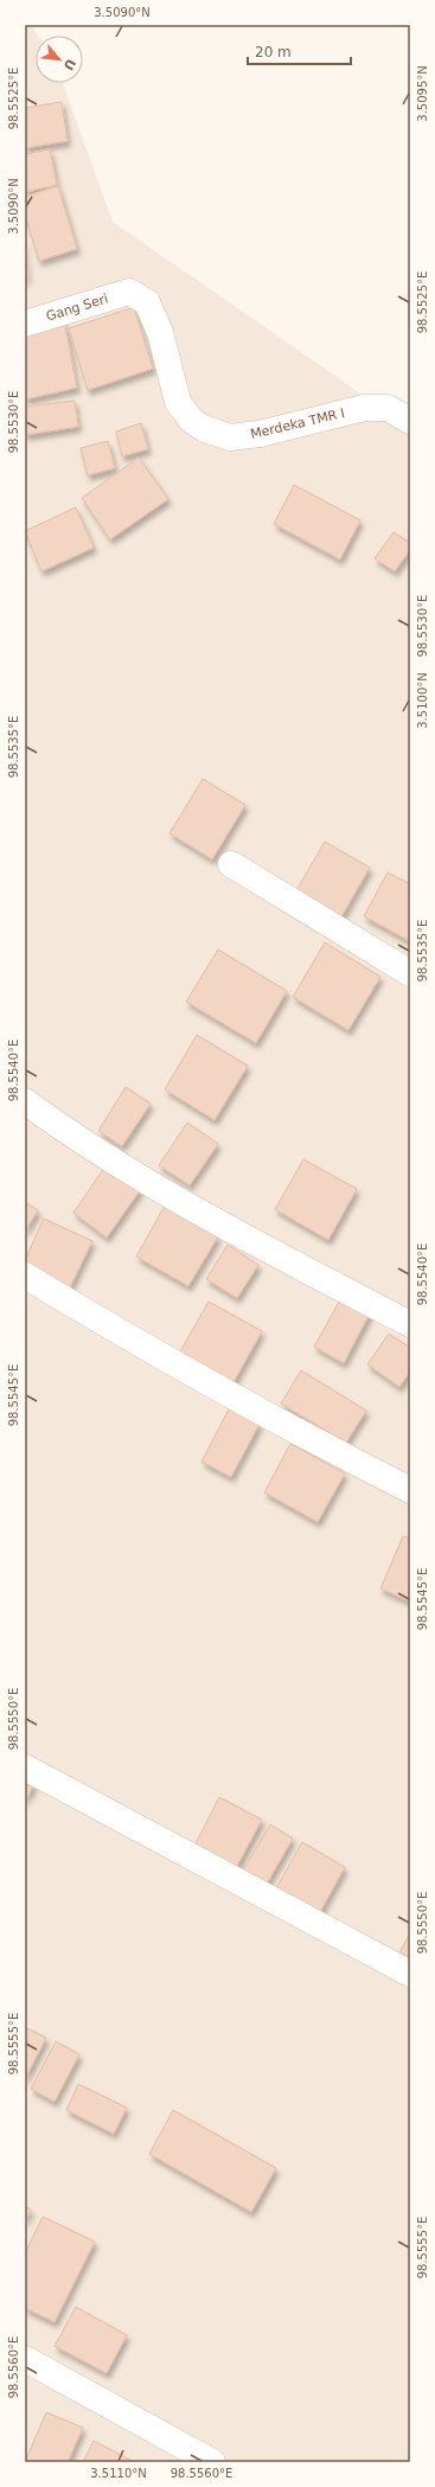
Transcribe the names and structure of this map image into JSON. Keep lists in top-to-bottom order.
{
  "streets": {
    "street": ["Gang Seri", "Merdeka TMR I"]
  },
  "crossings": [
    ["Gang Seri", "Merdeka TMR I"]
  ],
  "scale_bar": "20 m",
  "north": "bottom right",
  "coordinates": [
    "3.5090°N",
    "3.5095°N",
    "98.5525°E",
    "98.5530°E",
    "3.5100°N",
    "98.5535°E",
    "98.5540°E",
    "98.5545°E",
    "98.5550°E",
    "98.5555°E",
    "98.5560°E",
    "3.5110°N"
  ]
}
